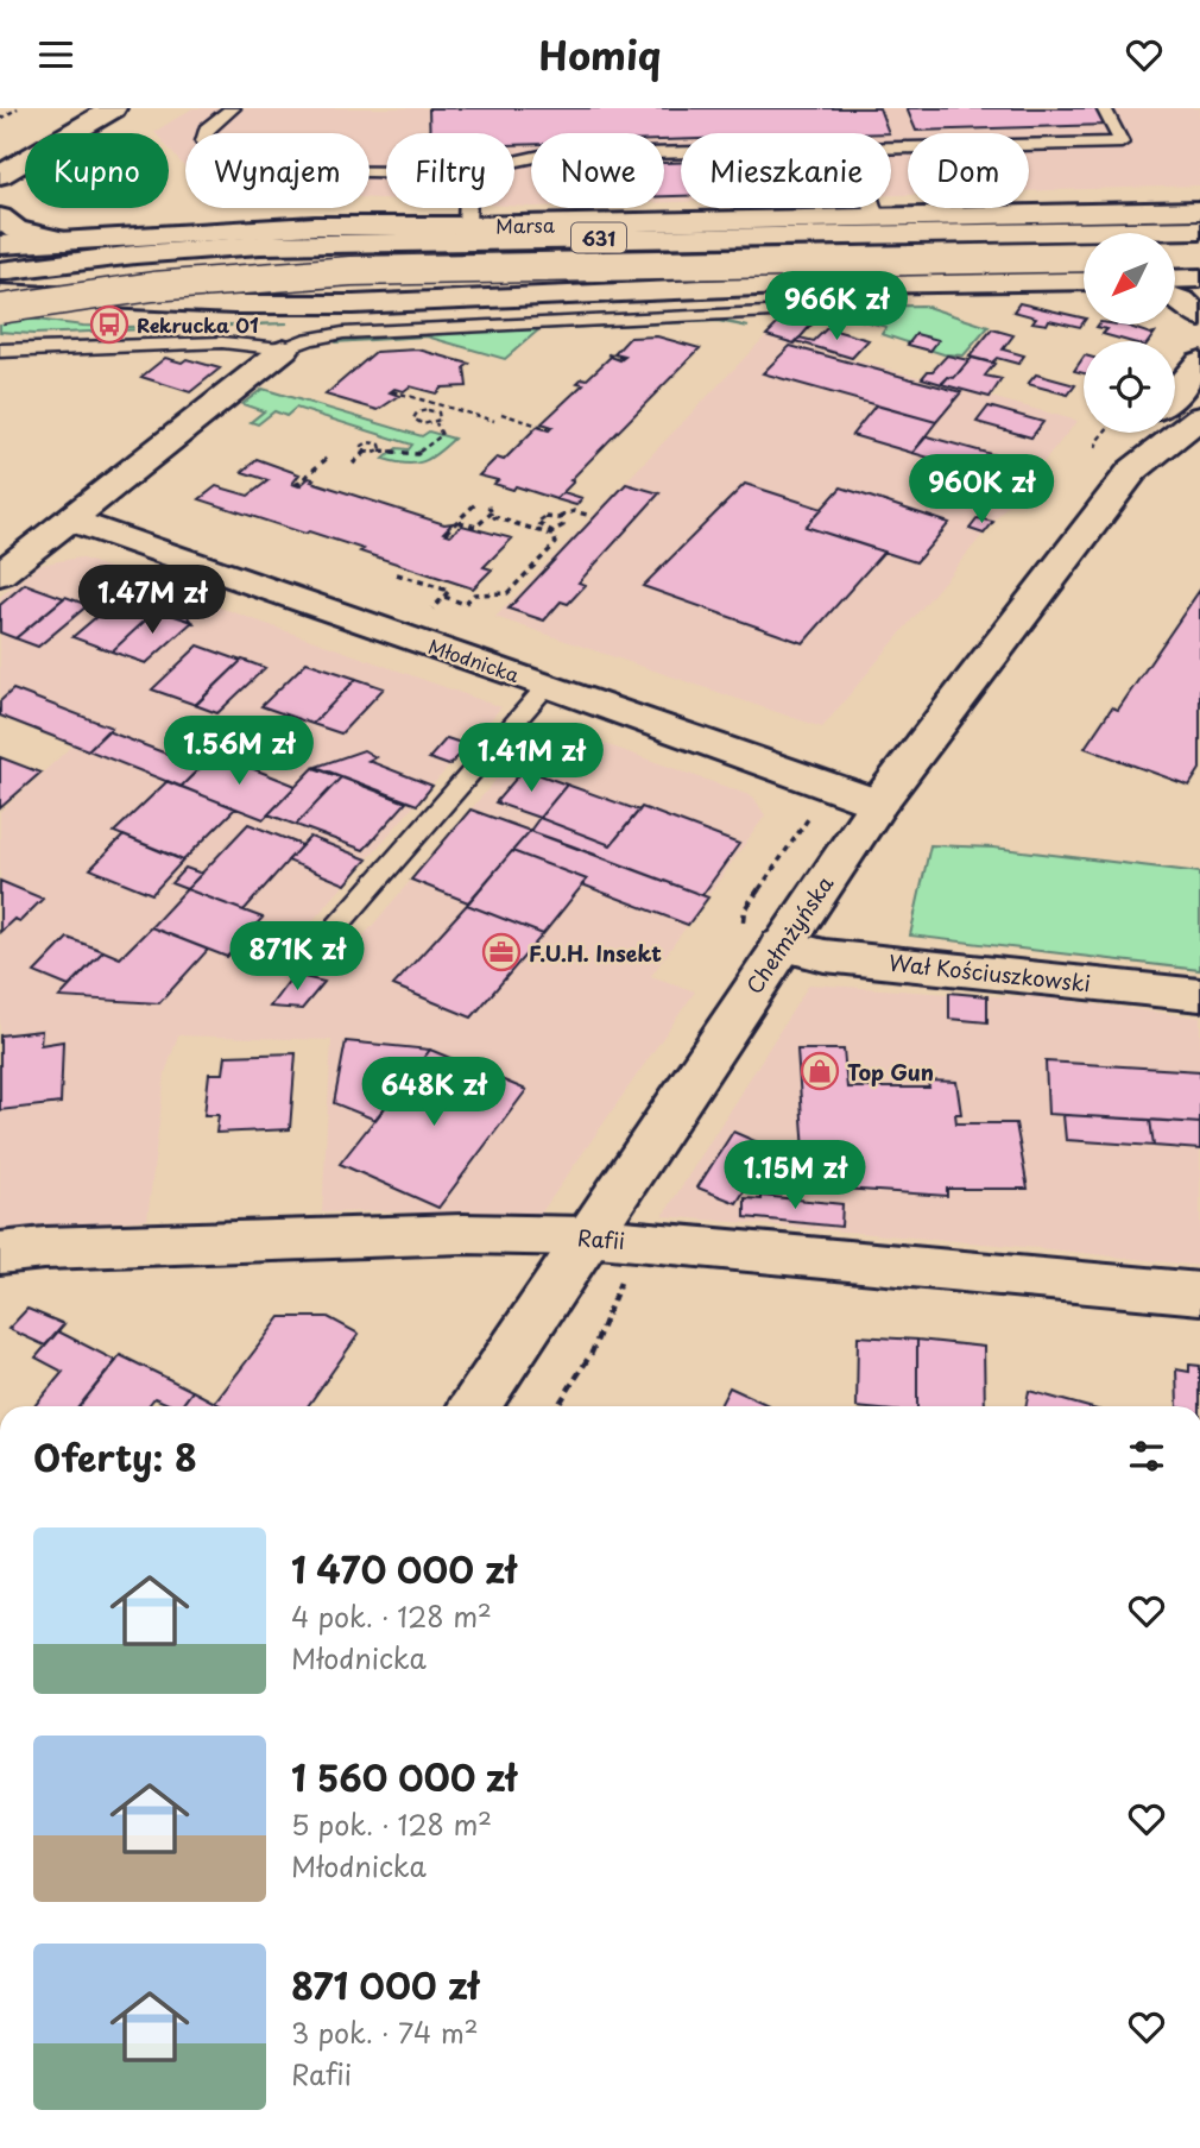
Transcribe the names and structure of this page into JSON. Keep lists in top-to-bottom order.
{
  "streets": {
    "main road": [
      "Marsa",
      "631",
      "Młodnicka",
      "Chełmżyńska",
      "Wał Kościuszkowski",
      "Rafii"
    ]
  },
  "crossings": [
    ["Młodnicka", "Chełmżyńska"],
    ["Chełmżyńska", "Wał Kościuszkowski"],
    ["Chełmżyńska", "Rafii"]
  ],
  "places": {
    "bus stop": ["Rekrucka 01"],
    "office": ["F.U.H. Insekt"],
    "shop": ["Top Gun"]
  },
  "north": "bottom left",
  "page": {
    "header": "Homiq",
    "chip": [
      "Kupno",
      "Wynajem",
      "Filtry",
      "Nowe",
      "Mieszkanie",
      "Dom"
    ],
    "price": [
      "966K zł",
      "960K zł",
      "1.47M zł",
      "1.56M zł",
      "1.41M zł",
      "871K zł",
      "648K zł",
      "1.15M zł"
    ],
    "heading": "Oferty: 8",
    "list": [
      {
        "name": "1 470 000 zł",
        "note": "4 pok. · 128 m² · Młodnicka"
      },
      {
        "name": "1 560 000 zł",
        "note": "5 pok. · 128 m² · Młodnicka"
      },
      {
        "name": "871 000 zł",
        "note": "3 pok. · 74 m² · Rafii"
      }
    ]
  }
}
